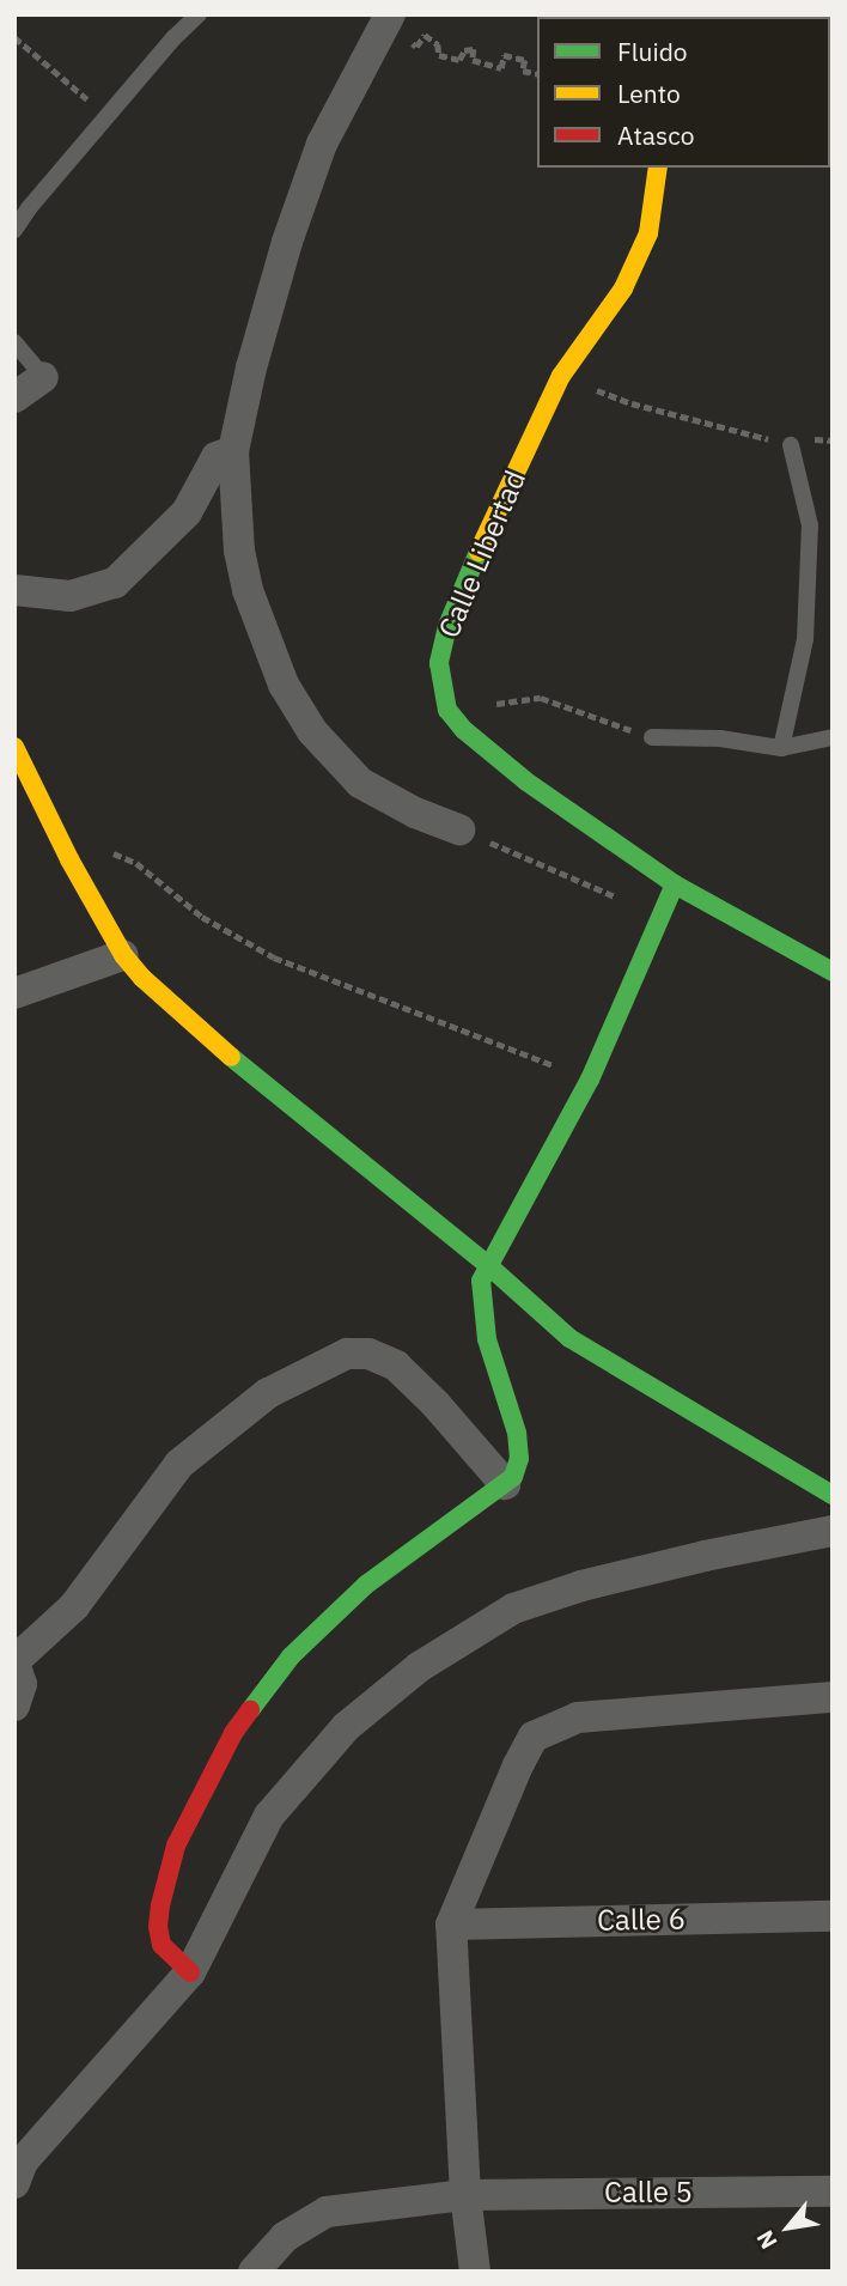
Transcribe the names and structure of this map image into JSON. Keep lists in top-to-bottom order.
{
  "streets": {
    "street": ["Calle Libertad", "Calle 6", "Calle 5"]
  },
  "legend": ["Fluido", "Lento", "Atasco"],
  "north": "bottom left"
}
